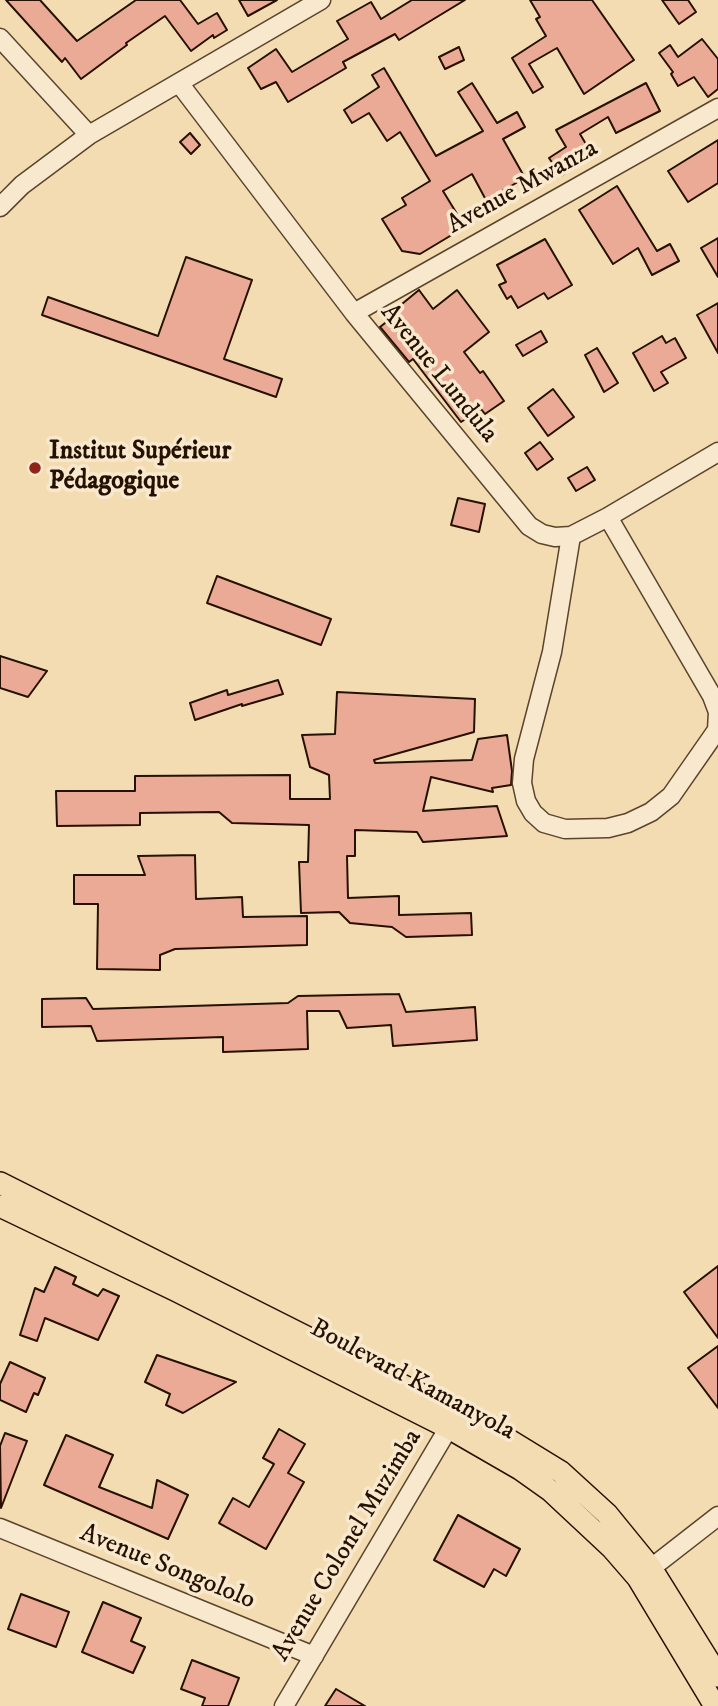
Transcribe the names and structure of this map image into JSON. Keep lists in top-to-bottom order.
{
  "streets": {
    "main road": ["Boulevard Kamanyola"],
    "street": [
      "Avenue Mwanza",
      "Avenue Lundula",
      "Avenue Colonel Muzimba",
      "Avenue Songololo"
    ]
  },
  "crossings": [
    ["Avenue Mwanza", "Avenue Lundula"],
    ["Boulevard Kamanyola", "Avenue Colonel Muzimba"],
    ["Avenue Colonel Muzimba", "Avenue Songololo"]
  ],
  "places": ["Institut Supérieur Pédagogique"]
}
